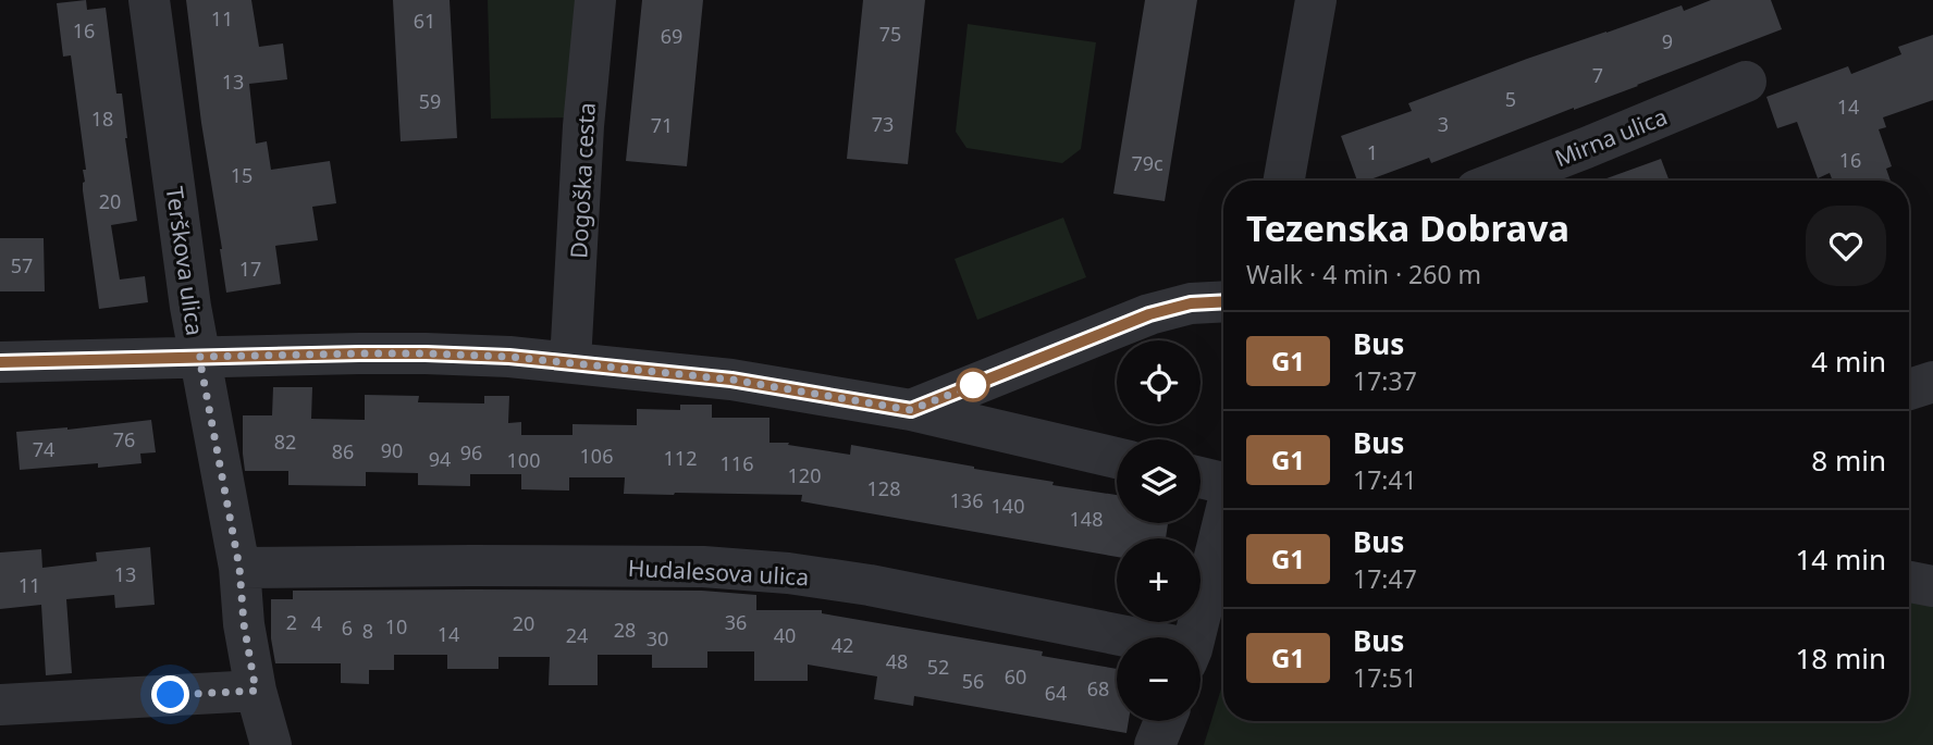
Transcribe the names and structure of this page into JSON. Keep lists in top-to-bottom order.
{
  "streets": {
    "street": [
      "Mirna ulica",
      "Dogoška cesta",
      "Terškova ulica",
      "Hudalesova ulica"
    ]
  },
  "crossings": [
    ["Terškova ulica", "Hudalesova ulica"]
  ],
  "lines": ["bus line G1"],
  "house_numbers": [
    "11",
    "61",
    "16",
    "75",
    "69",
    "9",
    "7",
    "13",
    "5",
    "59",
    "14",
    "18",
    "73",
    "3",
    "71",
    "1",
    "16",
    "79c",
    "15",
    "20",
    "57",
    "17",
    "76",
    "82",
    "74",
    "90",
    "86",
    "96",
    "106",
    "112",
    "94",
    "100",
    "116",
    "120",
    "128",
    "136",
    "140",
    "148",
    "13",
    "11",
    "2",
    "36",
    "4",
    "20",
    "10",
    "6",
    "28",
    "8",
    "14",
    "24",
    "40",
    "30",
    "42",
    "48",
    "52",
    "60",
    "56",
    "68",
    "64"
  ],
  "page": {
    "heading": ["Tezenska Dobrava", "Walk · 4 min · 260 m"],
    "list": [
      {
        "mark": "G1",
        "name": "Bus",
        "note": "17:37",
        "value": "4 min"
      },
      {
        "mark": "G1",
        "name": "Bus",
        "note": "17:41",
        "value": "8 min"
      },
      {
        "mark": "G1",
        "name": "Bus",
        "note": "17:47",
        "value": "14 min"
      },
      {
        "mark": "G1",
        "name": "Bus",
        "note": "17:51",
        "value": "18 min"
      }
    ],
    "map_buttons": ["+", "−"]
  }
}
